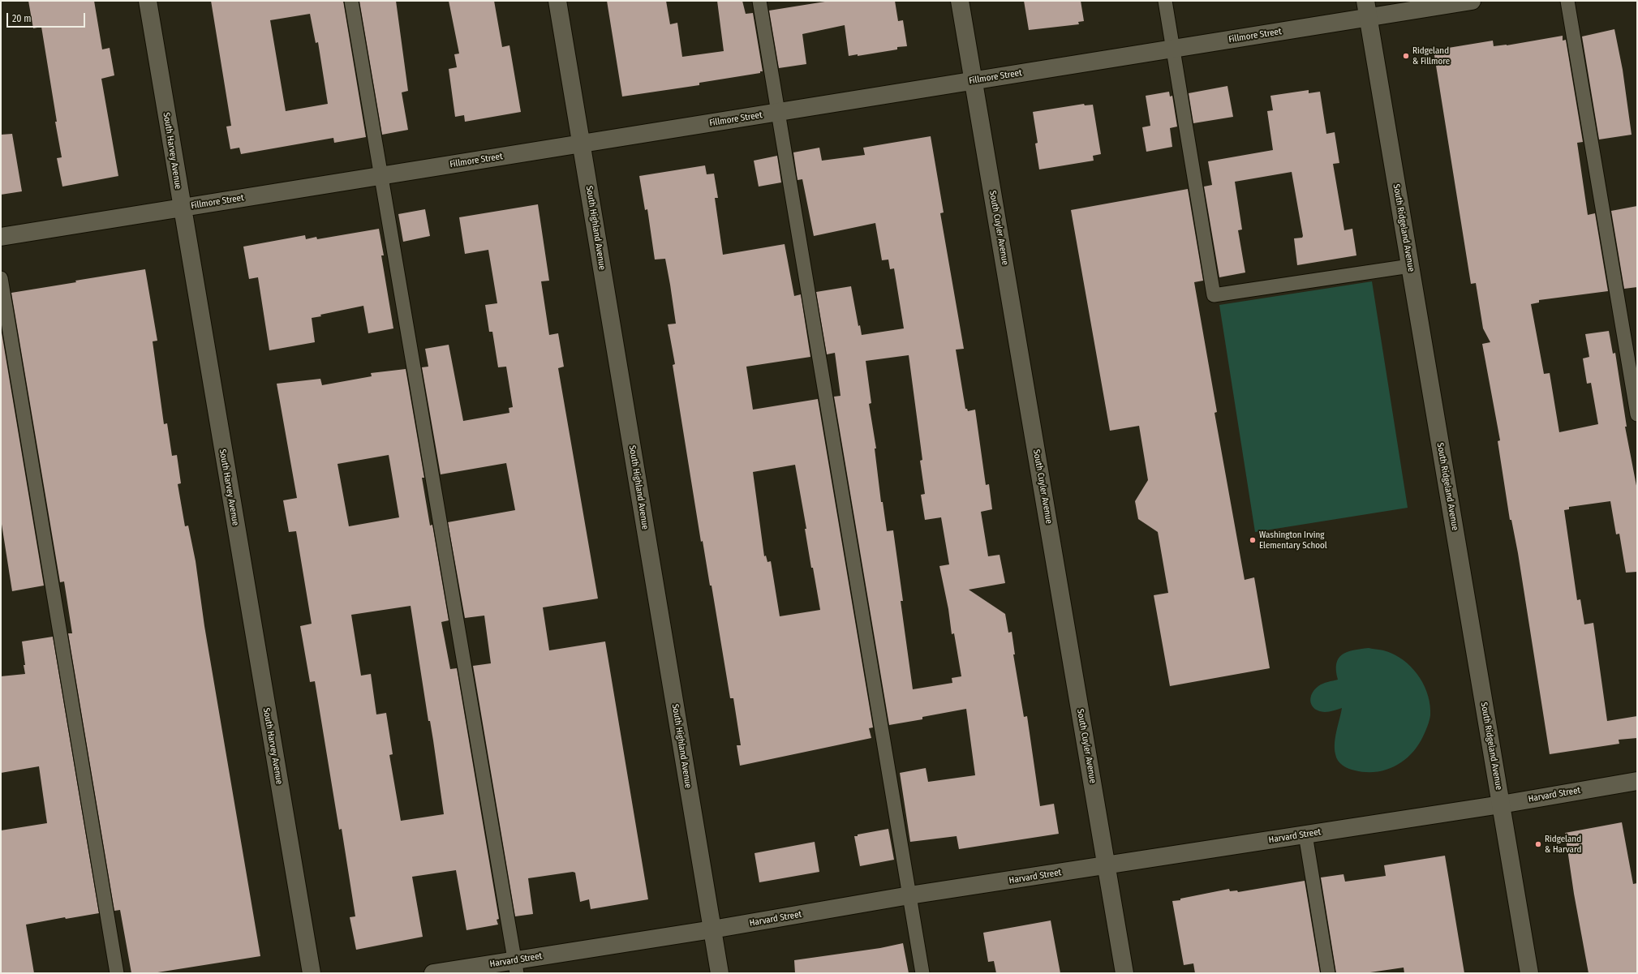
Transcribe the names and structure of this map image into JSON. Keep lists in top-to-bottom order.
{
  "streets": {
    "street": [
      "Fillmore Street",
      "South Harvey Avenue",
      "South Highland Avenue",
      "South Cuyler Avenue",
      "South Ridgeland Avenue",
      "Harvard Street"
    ]
  },
  "crossings": [
    ["Fillmore Street", "South Harvey Avenue"],
    ["Fillmore Street", "South Highland Avenue"],
    ["Fillmore Street", "South Cuyler Avenue"],
    ["Fillmore Street", "South Ridgeland Avenue"],
    ["South Highland Avenue", "Harvard Street"],
    ["South Cuyler Avenue", "Harvard Street"],
    ["South Ridgeland Avenue", "Harvard Street"]
  ],
  "places": ["Ridgeland & Fillmore", "Washington Irving Elementary School", "Ridgeland & Harvard"],
  "scale_bar": "20 m"
}
